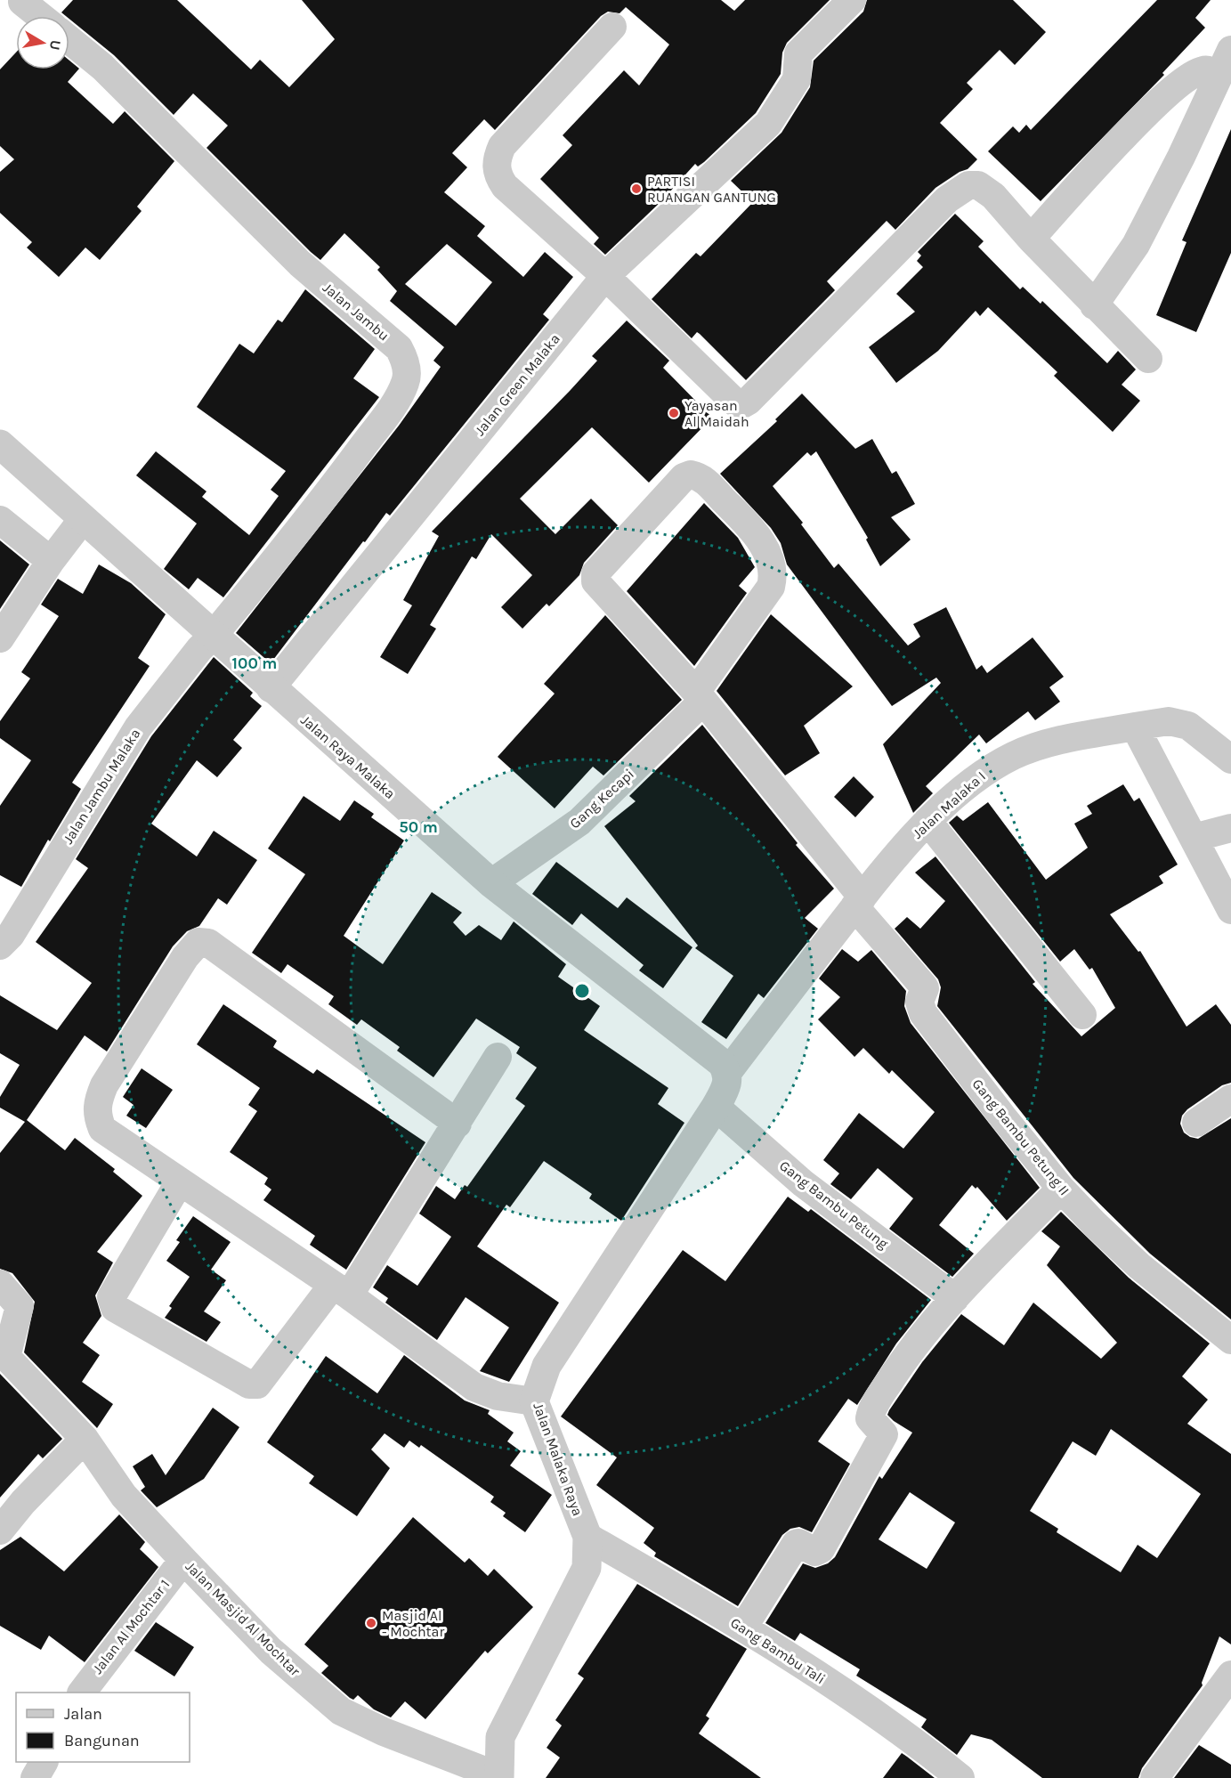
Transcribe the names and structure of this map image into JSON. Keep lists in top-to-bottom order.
{
  "streets": {
    "street": [
      "Jalan Jambu",
      "Jalan Green Malaka",
      "Jalan Raya Malaka",
      "Jalan Jambu Malaka",
      "Gang Kecapi",
      "Jalan Malaka I",
      "Gang Bambu Petung II",
      "Gang Bambu Petung",
      "Jalan Malaka Raya",
      "Jalan Masjid Al Mochtar",
      "Jalan Al Mochtar 1",
      "Gang Bambu Tali"
    ]
  },
  "crossings": [
    ["Jalan Jambu", "Jalan Raya Malaka"],
    ["Jalan Jambu", "Jalan Jambu Malaka"],
    ["Jalan Green Malaka", "Jalan Raya Malaka"],
    ["Jalan Raya Malaka", "Jalan Jambu Malaka"],
    ["Jalan Raya Malaka", "Gang Kecapi"],
    ["Jalan Raya Malaka", "Jalan Malaka I"],
    ["Gang Kecapi", "Gang Bambu Petung II"],
    ["Jalan Malaka I", "Gang Bambu Petung II"],
    ["Gang Bambu Petung", "Jalan Malaka Raya"],
    ["Jalan Malaka Raya", "Jalan Masjid Al Mochtar"],
    ["Jalan Malaka Raya", "Gang Bambu Tali"],
    ["Jalan Masjid Al Mochtar", "Jalan Al Mochtar 1"]
  ],
  "places": ["PARTISI RUANGAN GANTUNG", "Yayasan Al Maidah", "Masjid Al - Mochtar"],
  "legend": ["Jalan", "Bangunan"],
  "north": "right",
  "rings": ["100 m", "50 m"]
}
